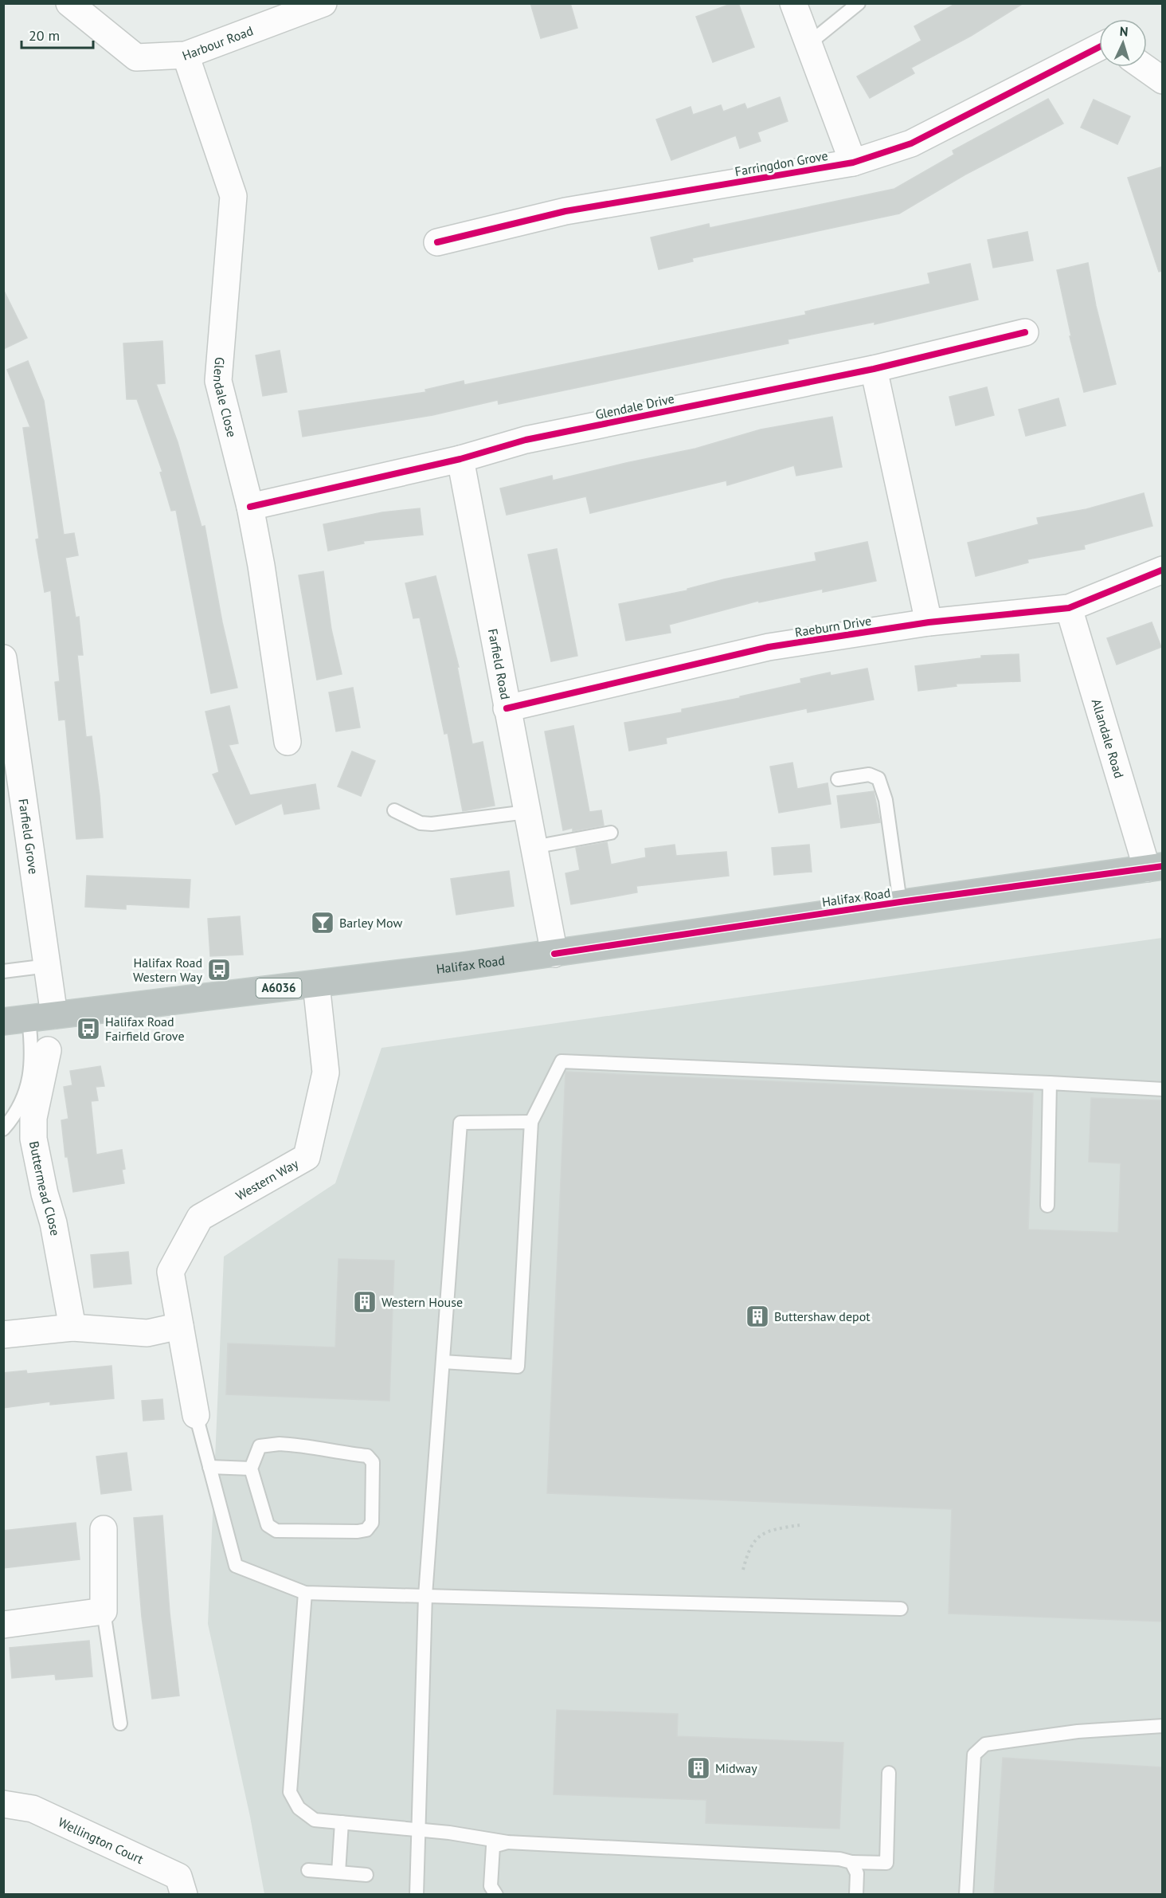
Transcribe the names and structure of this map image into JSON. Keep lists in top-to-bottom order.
{
  "streets": {
    "highway": ["Halifax Road", "A6036"],
    "street": [
      "Harbour Road",
      "Farringdon Grove",
      "Glendale Close",
      "Glendale Drive",
      "Raeburn Drive",
      "Farfield Road",
      "Allandale Road",
      "Farfield Grove",
      "Western Way",
      "Buttermead Close",
      "Wellington Court"
    ]
  },
  "crossings": [
    ["Harbour Road", "Glendale Close"],
    ["Glendale Close", "Glendale Drive"],
    ["Glendale Drive", "Farfield Road"],
    ["Raeburn Drive", "Farfield Road"],
    ["Raeburn Drive", "Allandale Road"],
    ["Farfield Road", "Halifax Road"],
    ["Allandale Road", "Halifax Road"],
    ["Farfield Grove", "Halifax Road"],
    ["Halifax Road", "Western Way"]
  ],
  "places": {
    "bar": ["Barley Mow"],
    "bus stop": ["Halifax Road Western Way", "Halifax Road Fairfield Grove"],
    "building": ["Western House", "Buttershaw depot", "Midway"]
  },
  "scale_bar": "20 m",
  "north": "top"
}
